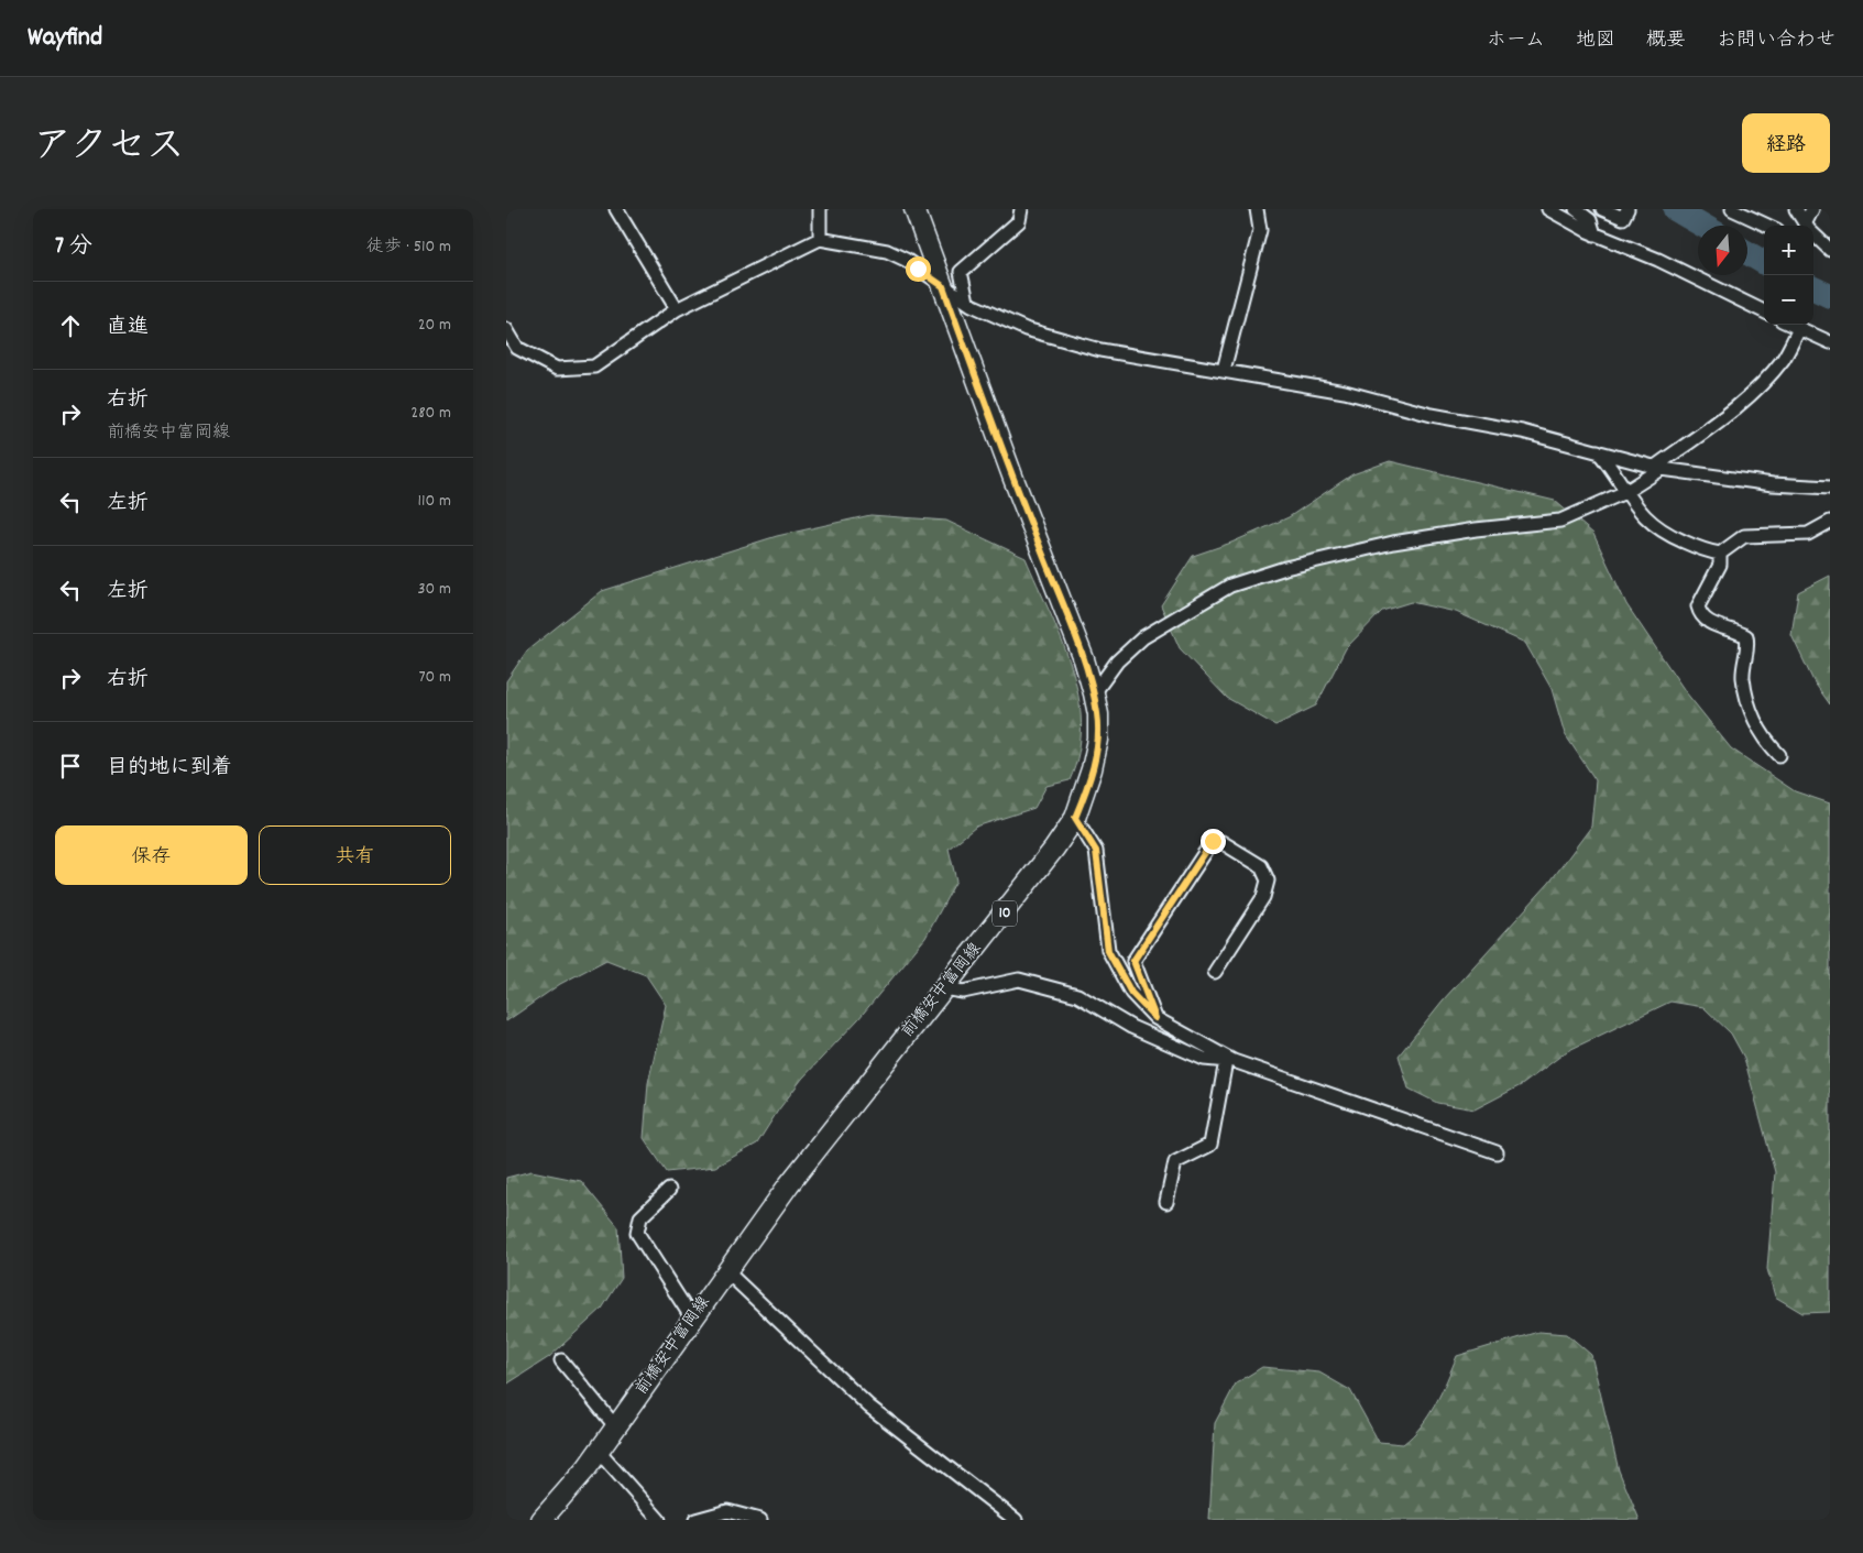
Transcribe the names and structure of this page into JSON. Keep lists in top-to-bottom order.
{
  "streets": {
    "main road": ["10", "前橋安中富岡線"]
  },
  "north": "bottom",
  "page": {
    "header": "Wayfind",
    "nav": [
      "ホーム",
      "地図",
      "概要",
      "お問い合わせ"
    ],
    "title": "アクセス",
    "buttons": [
      "経路",
      ["保存", "共有"]
    ],
    "heading": ["7 分", "徒歩 · 510 m"],
    "map_buttons": ["+", "−"],
    "list": [
      ["直進", "20 m"],
      ["右折", "前橋安中富岡線", "280 m"],
      ["左折", "110 m"],
      ["左折", "30 m"],
      ["右折", "70 m"],
      "目的地に到着"
    ]
  }
}
